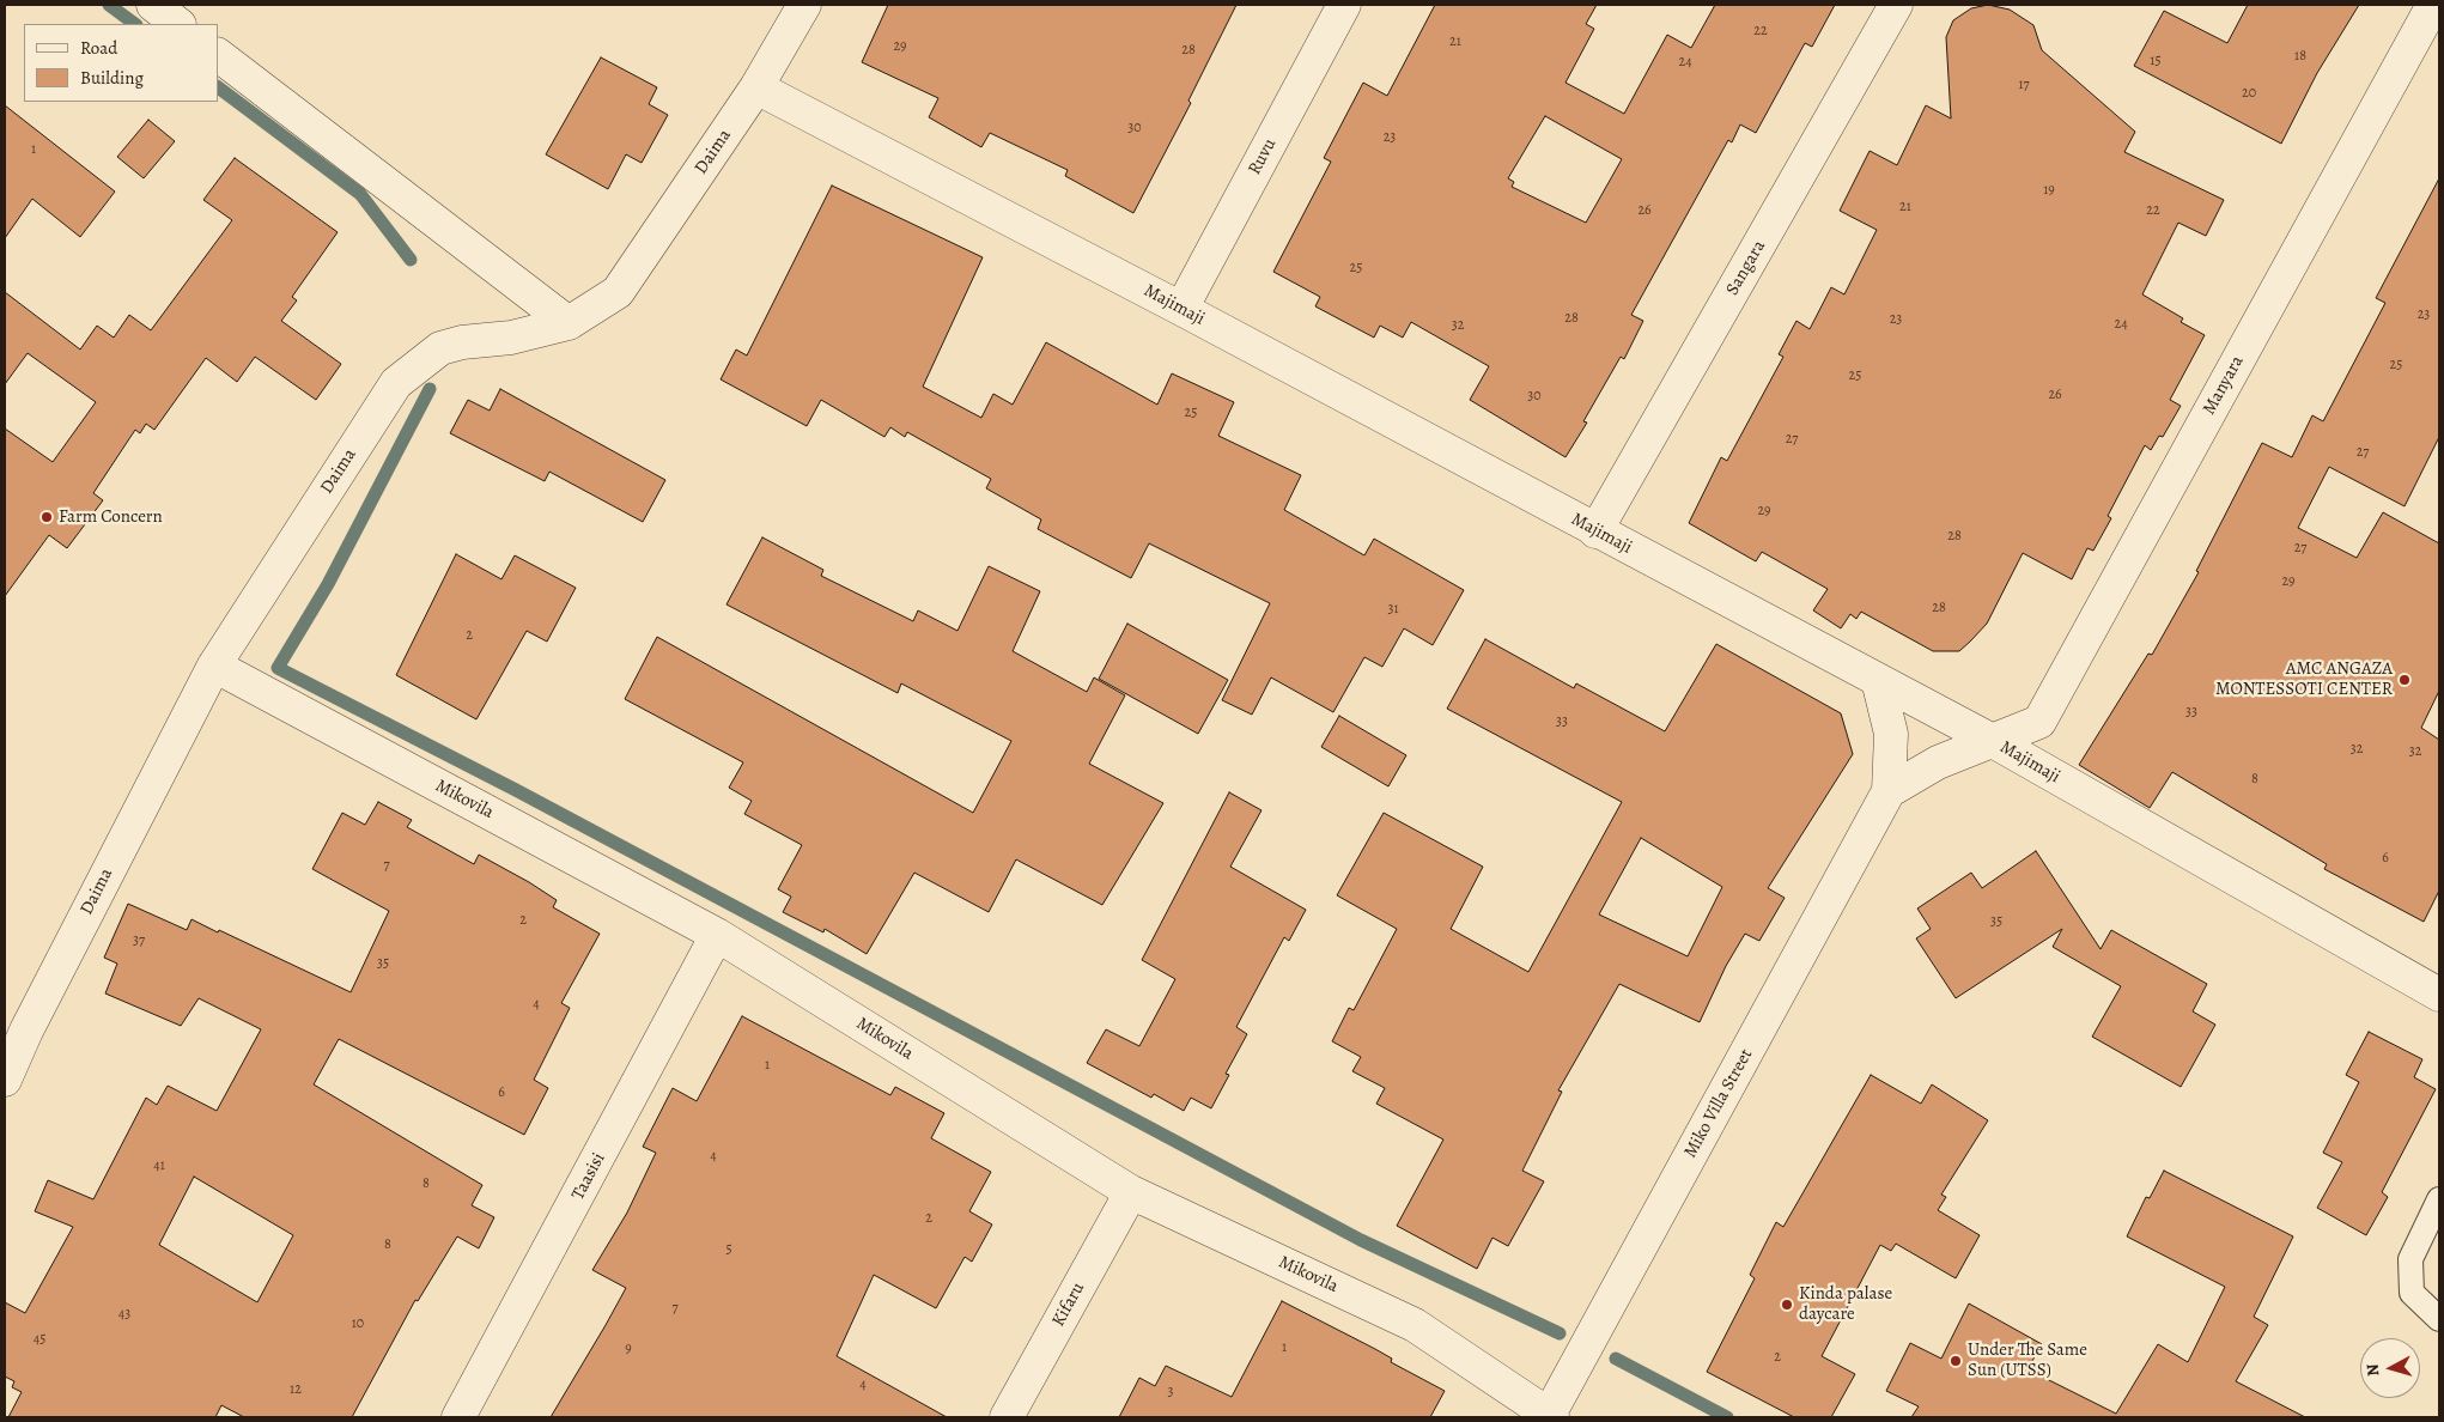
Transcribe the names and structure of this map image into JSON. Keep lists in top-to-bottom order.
{
  "streets": {
    "street": [
      "Daima",
      "Ruvu",
      "Sangara",
      "Majimaji",
      "Manyara",
      "Mikovila",
      "Miko Villa Street",
      "Taasisi",
      "Kifaru"
    ]
  },
  "crossings": [
    ["Daima", "Majimaji"],
    ["Daima", "Mikovila"],
    ["Ruvu", "Majimaji"],
    ["Sangara", "Majimaji"],
    ["Majimaji", "Manyara"],
    ["Manyara", "Miko Villa Street"],
    ["Mikovila", "Miko Villa Street"],
    ["Mikovila", "Taasisi"],
    ["Mikovila", "Kifaru"]
  ],
  "places": [
    "Farm Concern",
    "AMC ANGAZA MONTESSOTI CENTER",
    "Kinda palase daycare",
    "Under The Same Sun (UTSS)"
  ],
  "house_numbers": [
    "22",
    "21",
    "29",
    "28",
    "18",
    "15",
    "24",
    "17",
    "20",
    "30",
    "23",
    "1",
    "19",
    "21",
    "26",
    "22",
    "25",
    "23",
    "28",
    "23",
    "24",
    "32",
    "25",
    "25",
    "26",
    "30",
    "25",
    "27",
    "27",
    "29",
    "28",
    "27",
    "29",
    "28",
    "31",
    "2",
    "33",
    "33",
    "32",
    "32",
    "8",
    "6",
    "7",
    "2",
    "35",
    "37",
    "35",
    "4",
    "1",
    "6",
    "4",
    "41",
    "8",
    "2",
    "8",
    "5",
    "7",
    "43",
    "10",
    "45",
    "1",
    "9",
    "2",
    "4",
    "12",
    "3"
  ],
  "legend": ["Road", "Building"],
  "north": "left"
}
